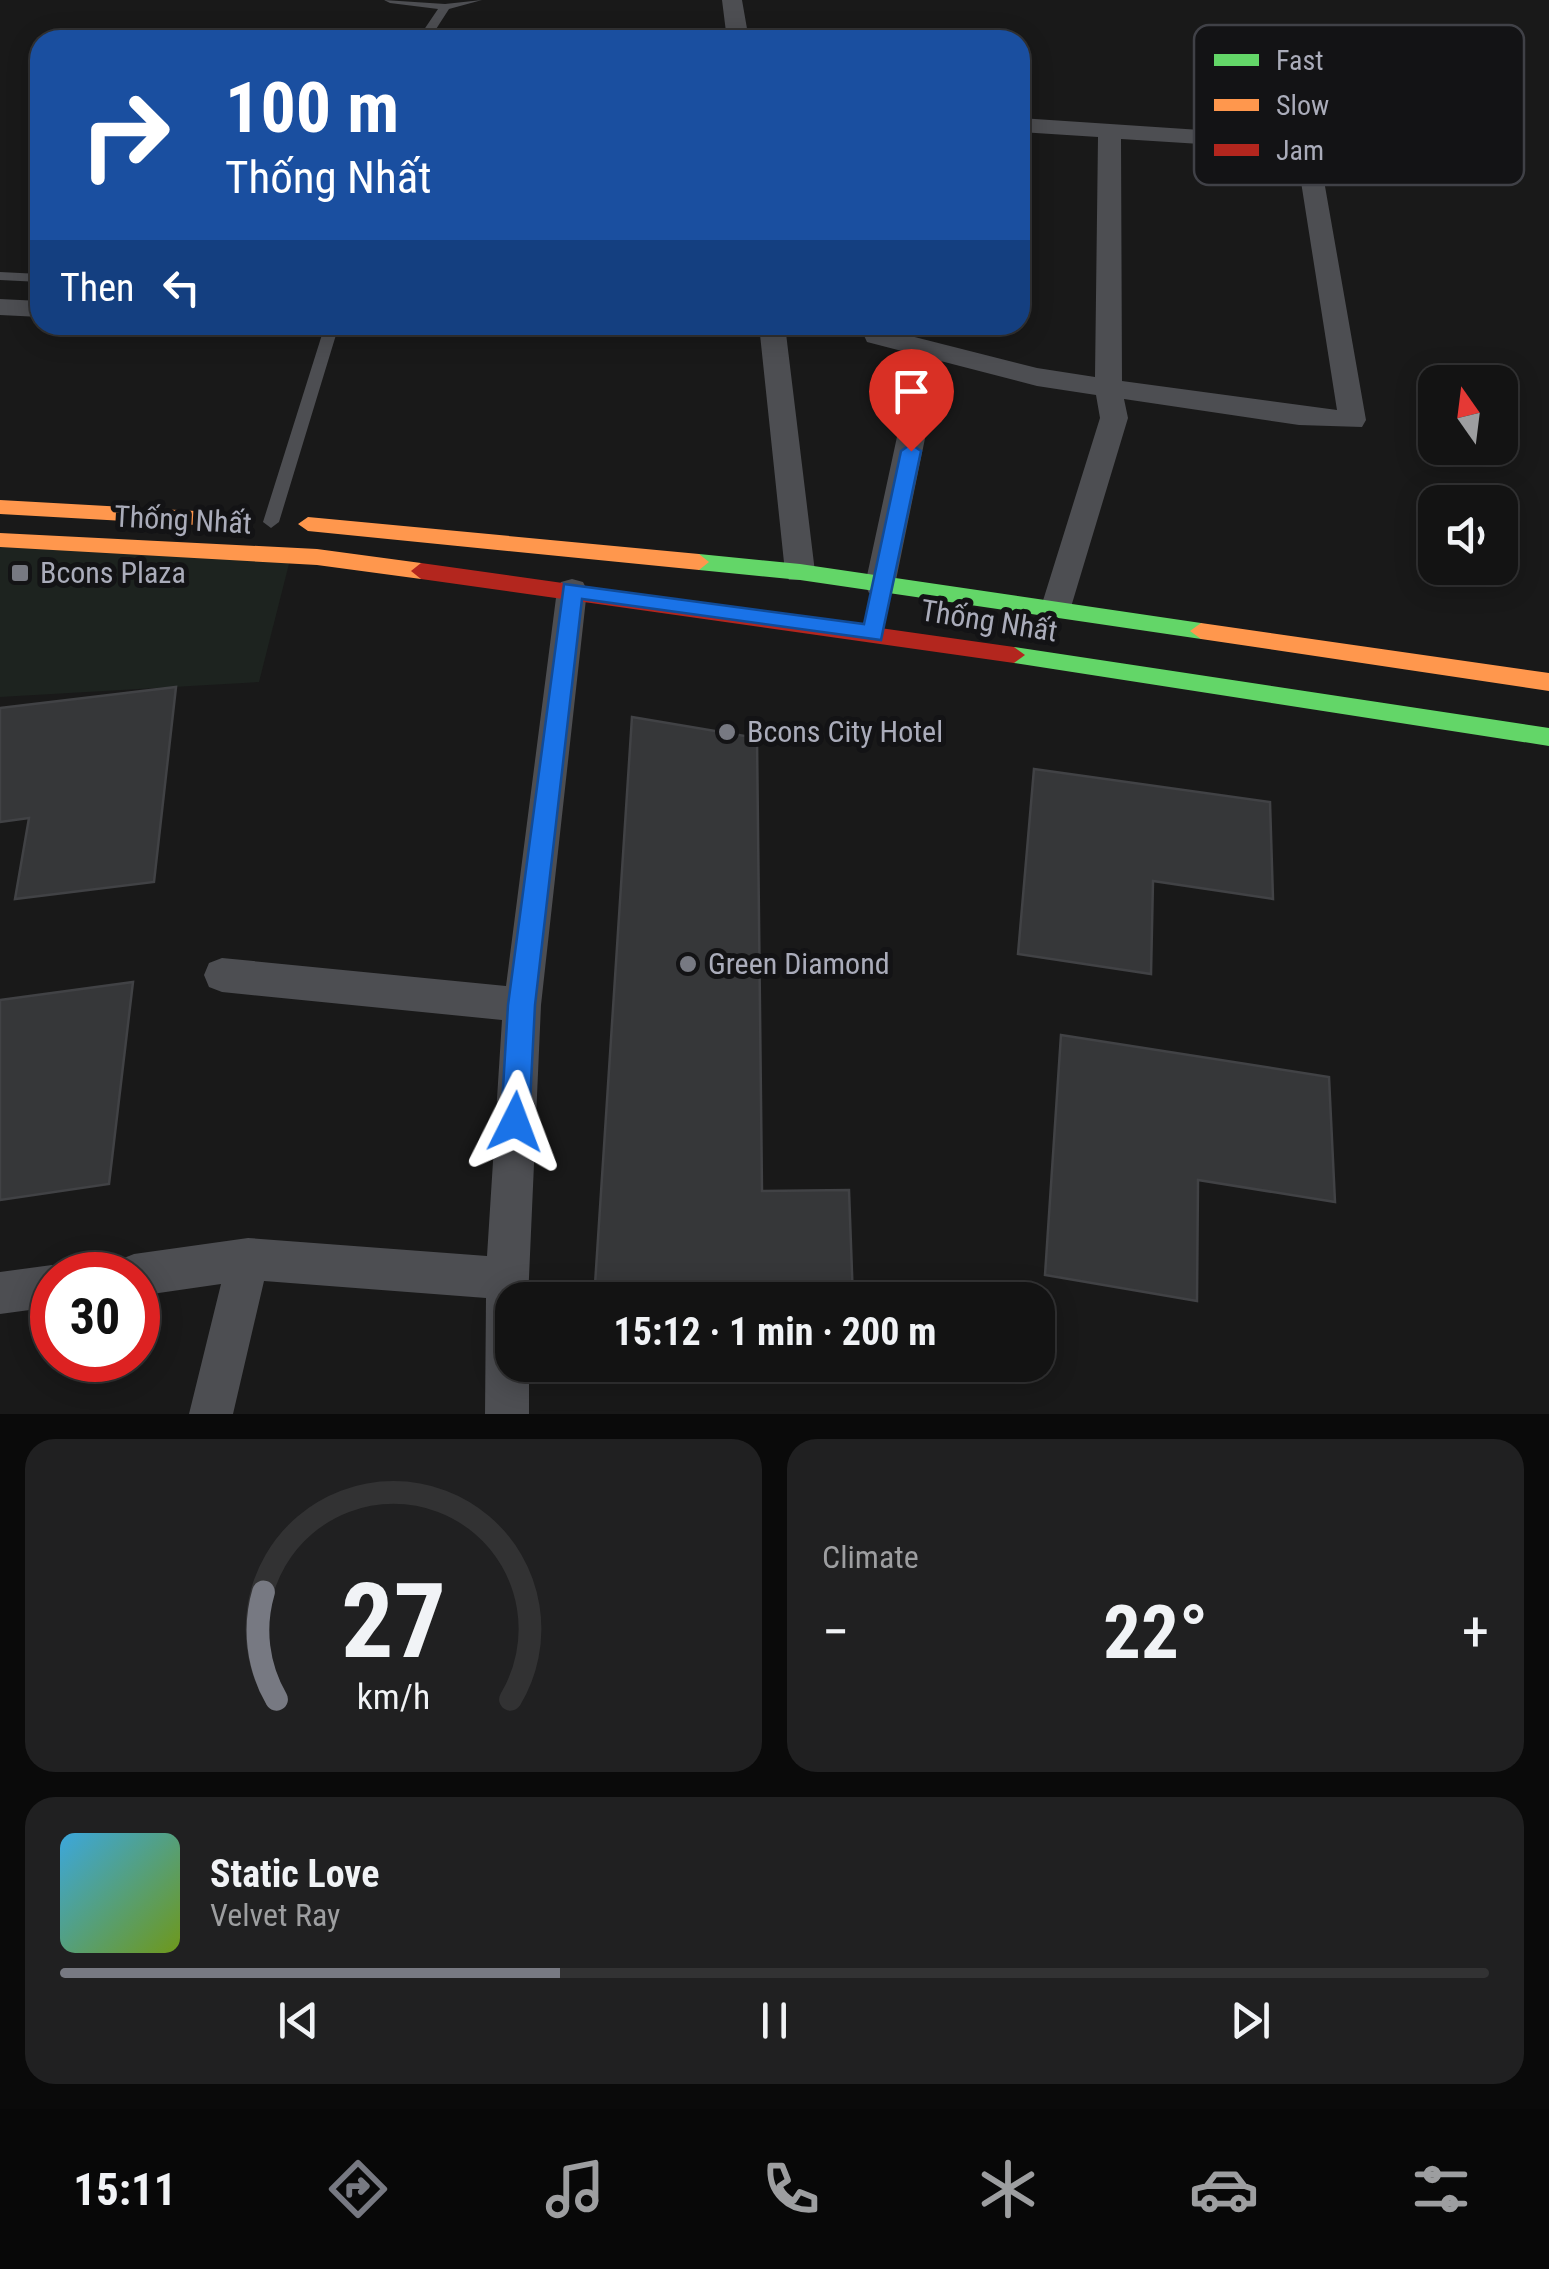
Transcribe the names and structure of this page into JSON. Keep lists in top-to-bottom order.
{
  "streets": {
    "main road": ["Thống Nhất"]
  },
  "places": {
    "transit": ["Bcons Plaza"],
    "other": ["Bcons City Hotel", "Green Diamond"]
  },
  "legend": ["Fast", "Slow", "Jam"],
  "north": "top",
  "page": {
    "turn": ["100 m", "Thống Nhất"],
    "then": "Then",
    "limit": "30",
    "trip": "15:12 · 1 min · 200 m",
    "tile": "Climate",
    "heat": ["−", "22°", "+"],
    "song": ["Static Love", "Velvet Ray"],
    "tabs": "15:11",
    "gauge": ["27", "km/h"]
  }
}
